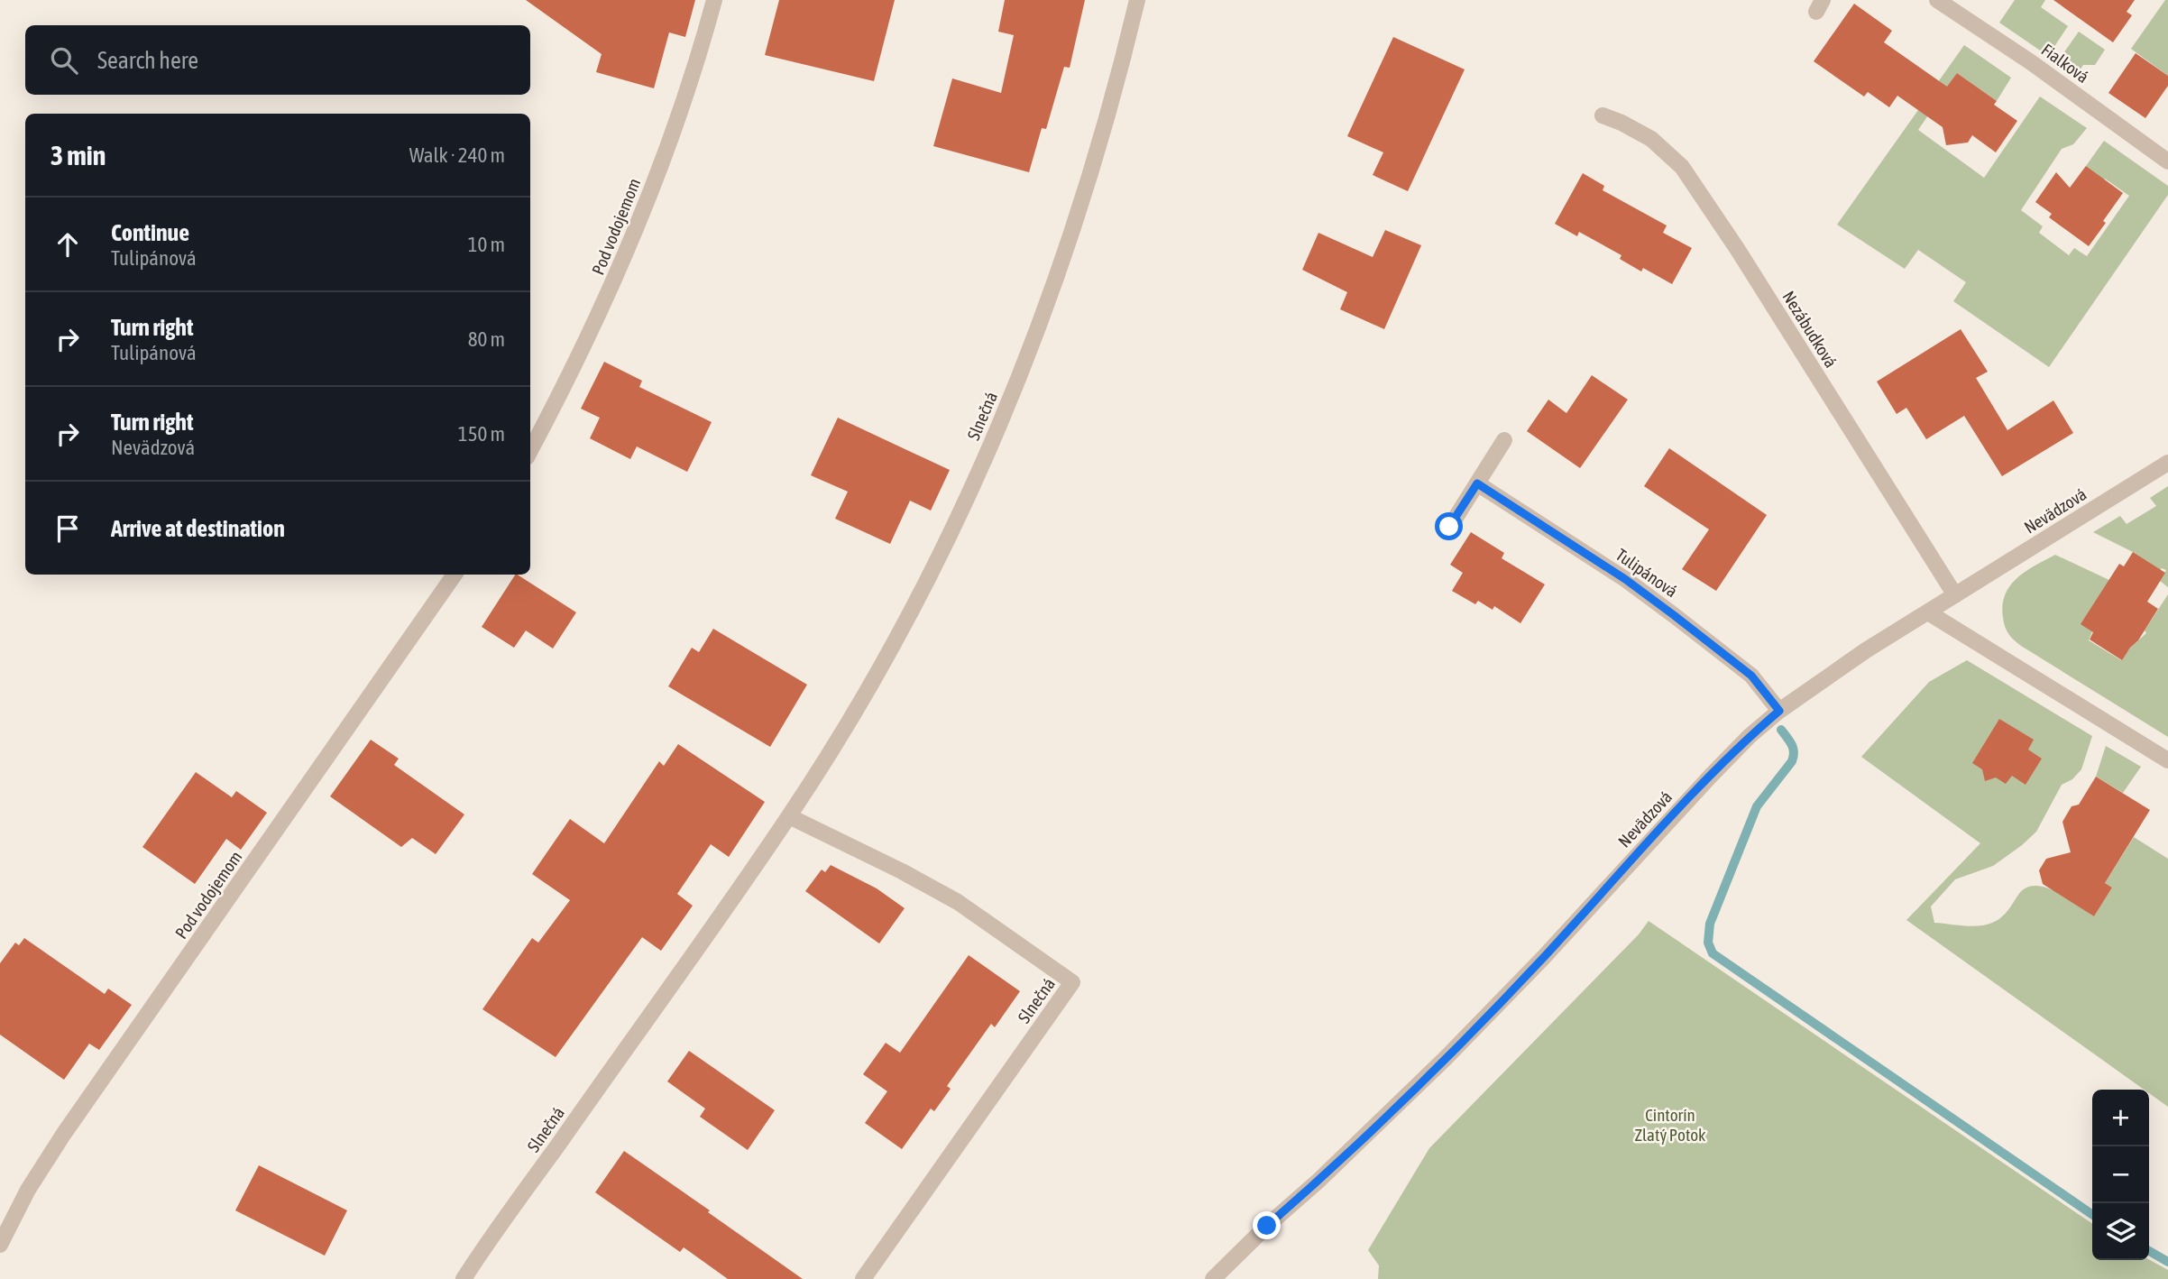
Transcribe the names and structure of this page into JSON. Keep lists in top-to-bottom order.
{
  "streets": {
    "street": [
      "Fialková",
      "Pod vodojemom",
      "Nezábudková",
      "Slnečná",
      "Nevädzová",
      "Tulipánová"
    ]
  },
  "crossings": [
    ["Nezábudková", "Nevädzová"],
    ["Nevädzová", "Tulipánová"]
  ],
  "parks": ["Cintorín Zlatý Potok"],
  "page": {
    "search": "Search here",
    "heading": ["3 min", "Walk · 240 m"],
    "list": [
      ["Continue", "Tulipánová", "10 m"],
      ["Turn right", "Tulipánová", "80 m"],
      ["Turn right", "Nevädzová", "150 m"],
      "Arrive at destination"
    ],
    "map_buttons": ["+", "−"]
  }
}
